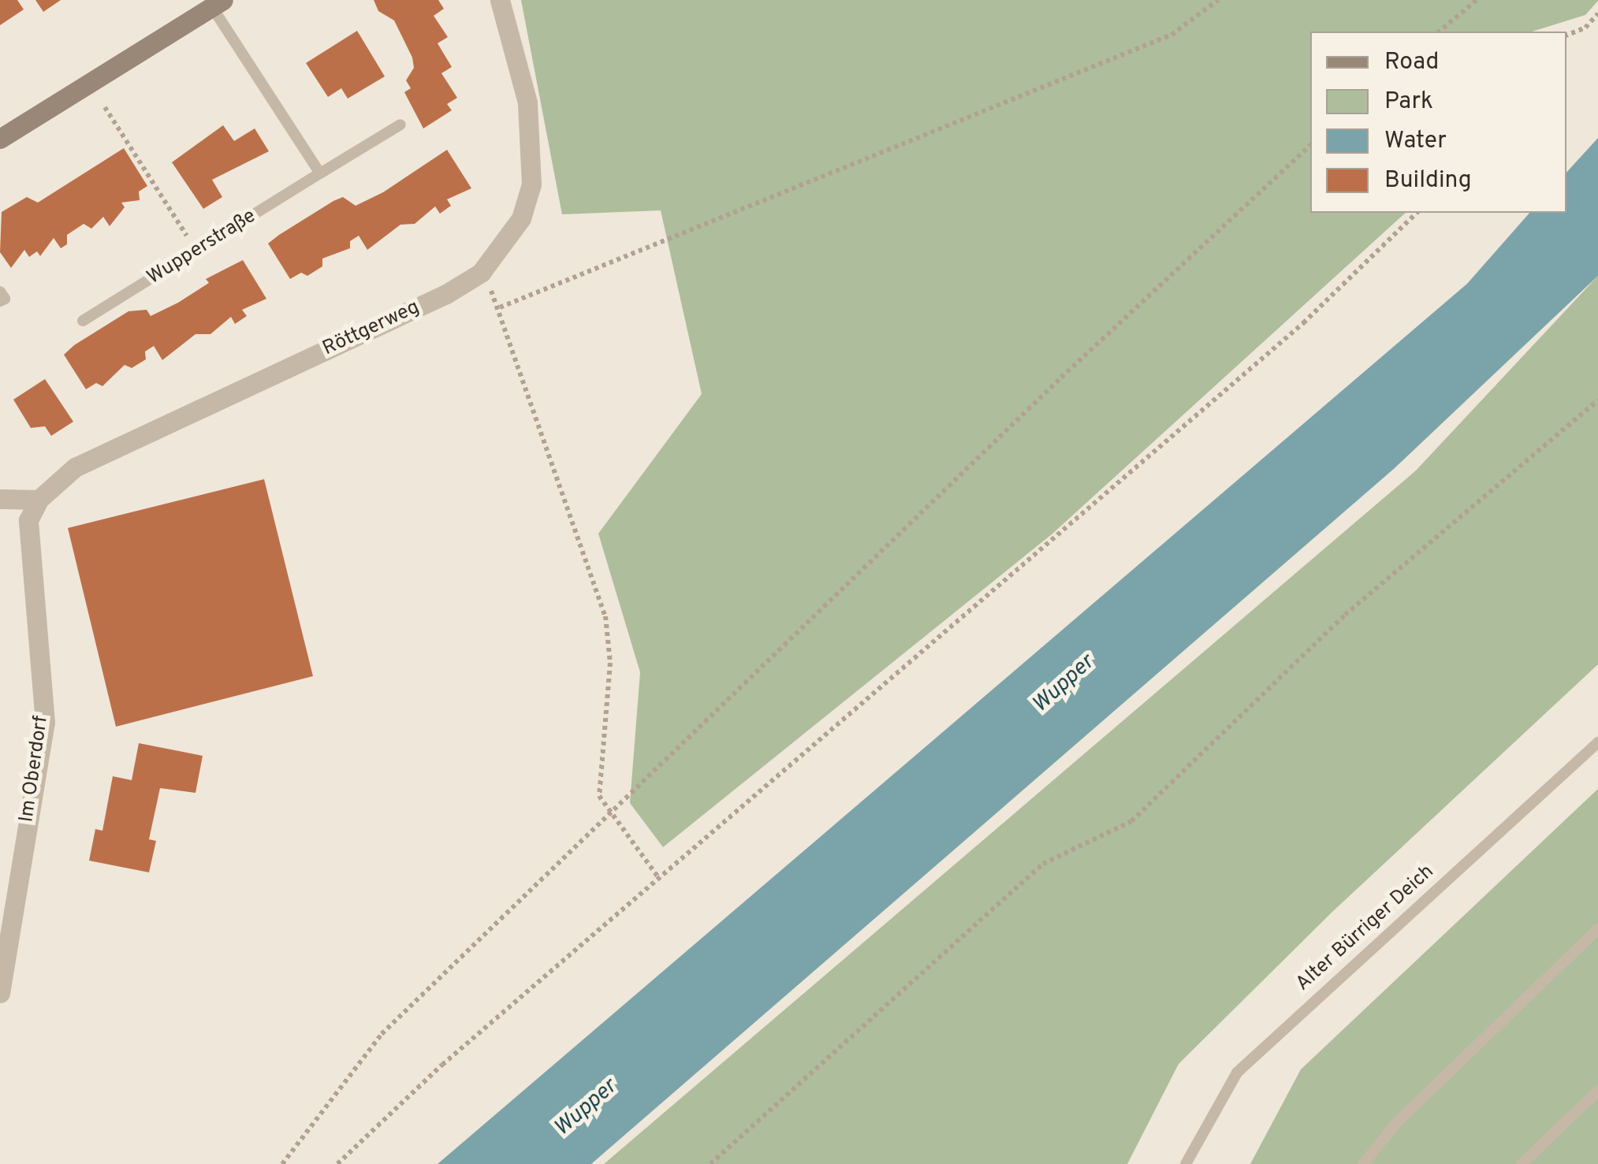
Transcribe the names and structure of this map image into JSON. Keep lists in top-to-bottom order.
{
  "streets": {
    "street": ["Röttgerweg", "Im Oberdorf"],
    "lane": ["Wupperstraße", "Alter Bürriger Deich"]
  },
  "crossings": [
    ["Röttgerweg", "Im Oberdorf"]
  ],
  "water": ["Wupper"],
  "legend": [
    "Road",
    "Park",
    "Water",
    "Building"
  ]
}
